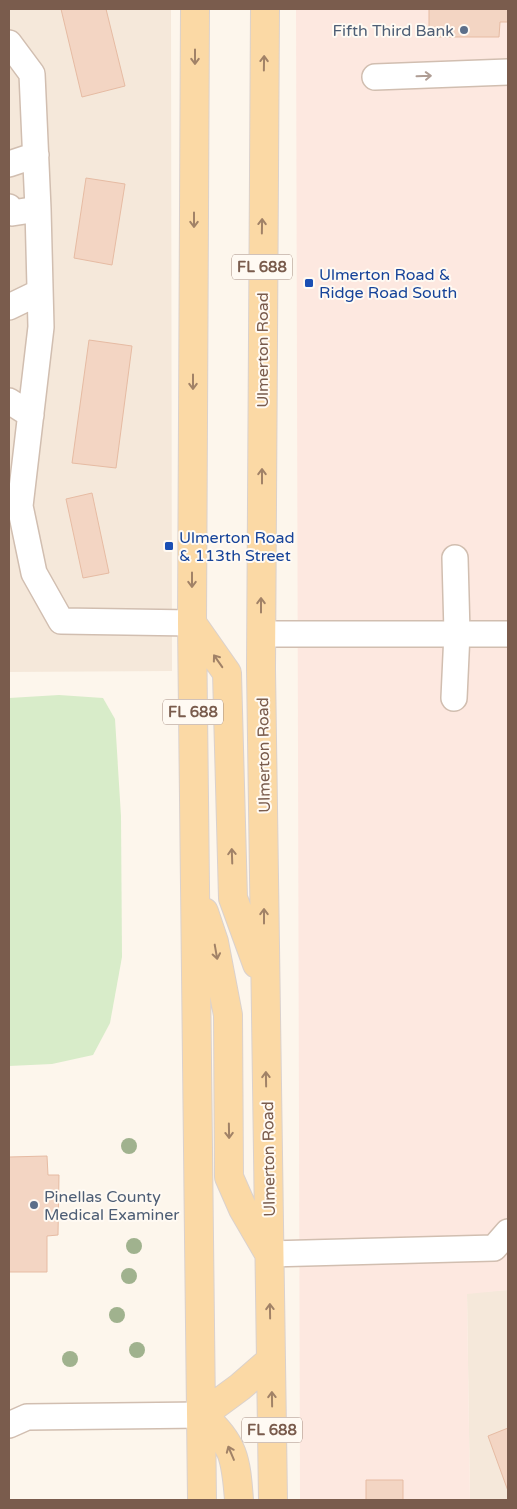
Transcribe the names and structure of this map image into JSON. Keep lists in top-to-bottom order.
{
  "streets": {
    "main road": ["FL 688", "Ulmerton Road"]
  },
  "places": {
    "other": ["Fifth Third Bank", "Pinellas County Medical Examiner"],
    "transit": ["Ulmerton Road & Ridge Road South", "Ulmerton Road & 113th Street"]
  }
}
